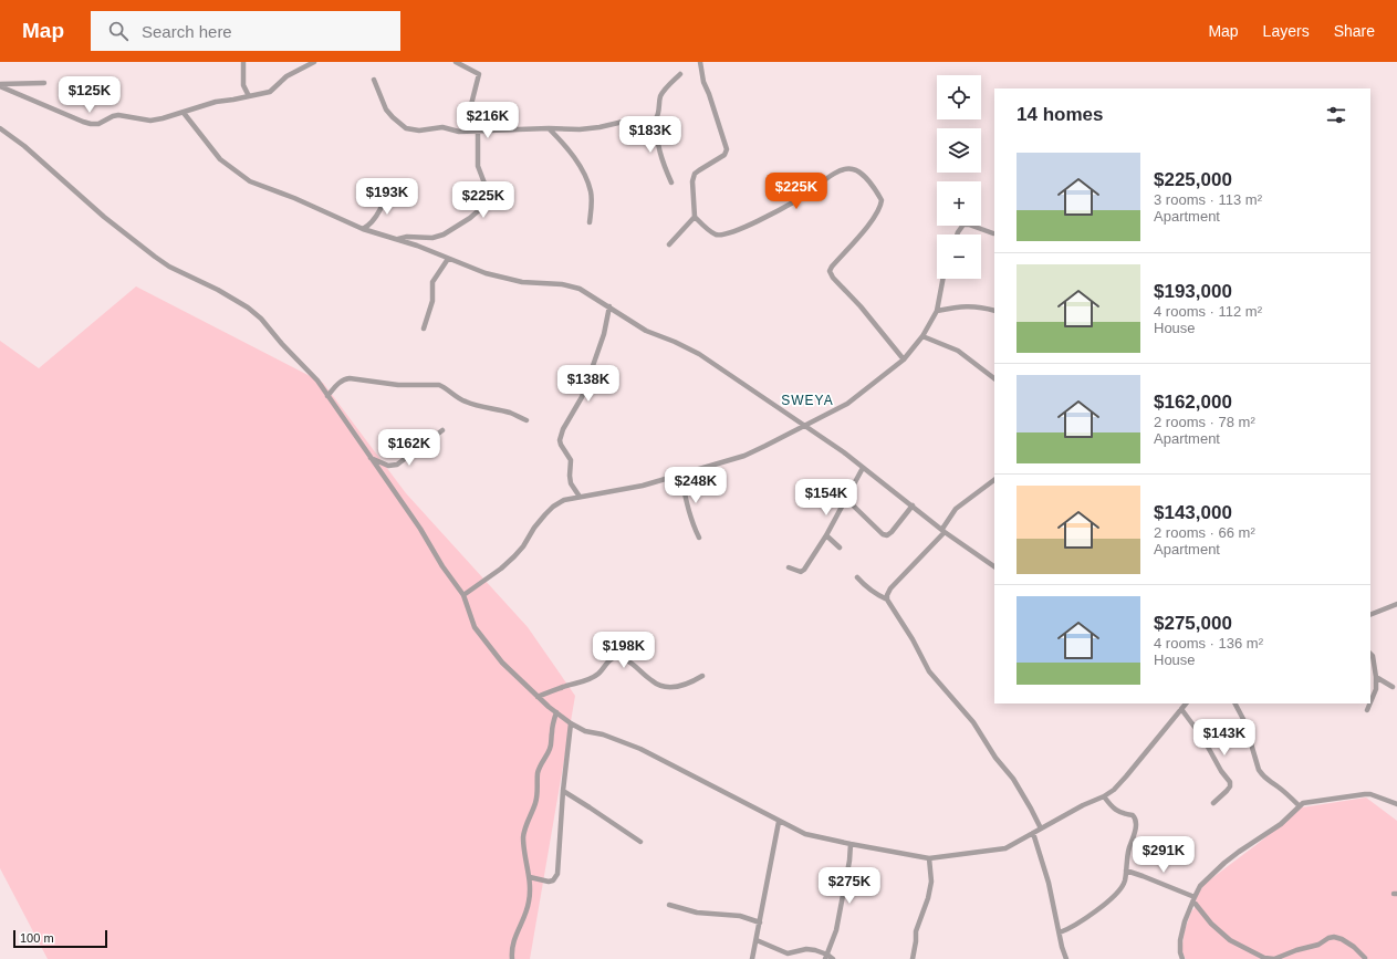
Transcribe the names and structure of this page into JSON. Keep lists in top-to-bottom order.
{
  "districts": ["SWEYA"],
  "scale_bar": "100 m",
  "page": {
    "header": "Map",
    "search": "Search here",
    "nav": ["Map", "Layers", "Share"],
    "map_buttons": ["+", "−"],
    "price": [
      "$125K",
      "$216K",
      "$183K",
      "$225K",
      "$193K",
      "$225K",
      "$138K",
      "$162K",
      "$248K",
      "$154K",
      "$198K",
      "$143K",
      "$291K",
      "$275K"
    ],
    "heading": "14 homes",
    "list": [
      {
        "name": "$225,000",
        "note": "3 rooms · 113 m² · Apartment"
      },
      {
        "name": "$193,000",
        "note": "4 rooms · 112 m² · House"
      },
      {
        "name": "$162,000",
        "note": "2 rooms · 78 m² · Apartment"
      },
      {
        "name": "$143,000",
        "note": "2 rooms · 66 m² · Apartment"
      },
      {
        "name": "$275,000",
        "note": "4 rooms · 136 m² · House"
      }
    ],
    "scale": "100 m"
  }
}
